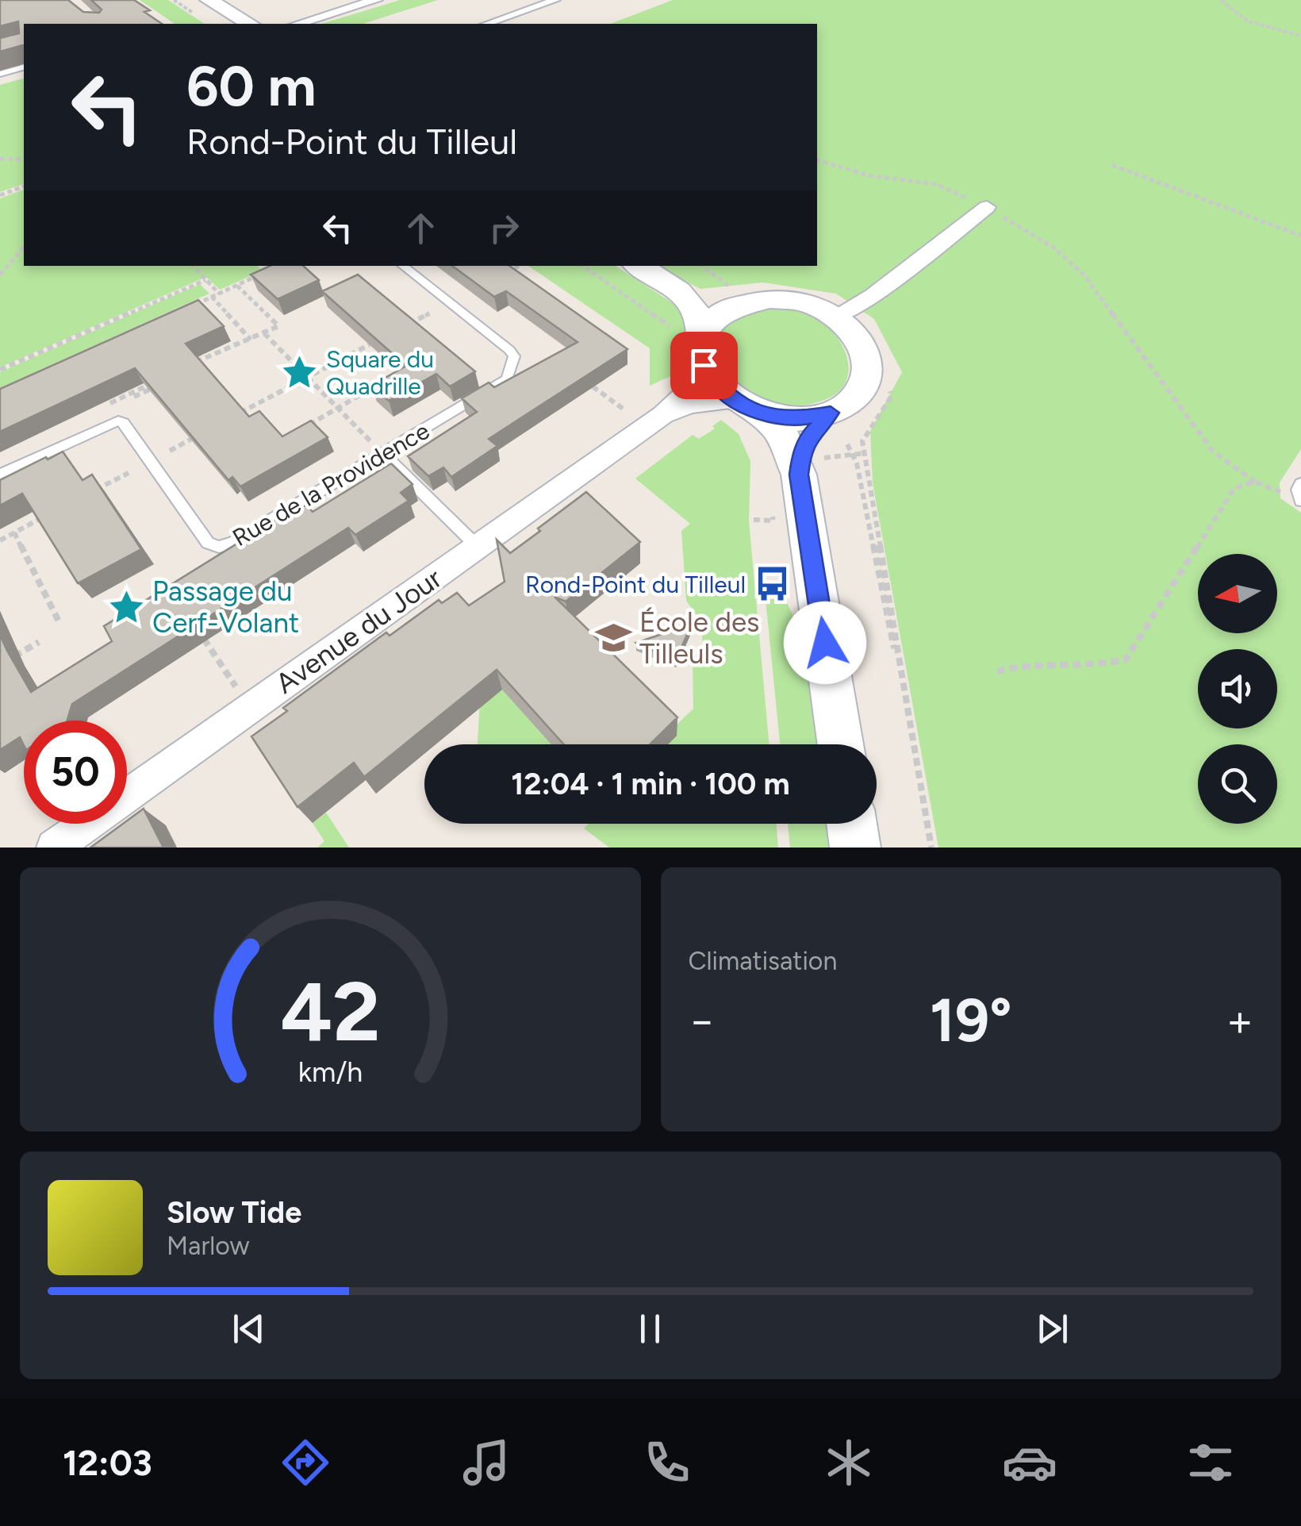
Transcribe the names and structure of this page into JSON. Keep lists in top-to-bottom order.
{
  "streets": {
    "street": ["Avenue du Jour"],
    "lane": ["Rue de la Providence"]
  },
  "places": {
    "place": ["Square du Quadrille", "Passage du Cerf-Volant"],
    "bus stop": ["Rond-Point du Tilleul"],
    "school or university": ["École des Tilleuls"]
  },
  "north": "left",
  "page": {
    "turn": ["60 m", "Rond-Point du Tilleul"],
    "limit": "50",
    "trip": "12:04 · 1 min · 100 m",
    "tile": "Climatisation",
    "heat": ["−", "19°", "+"],
    "song": ["Slow Tide", "Marlow"],
    "tabs": "12:03",
    "gauge": ["42", "km/h"]
  }
}
